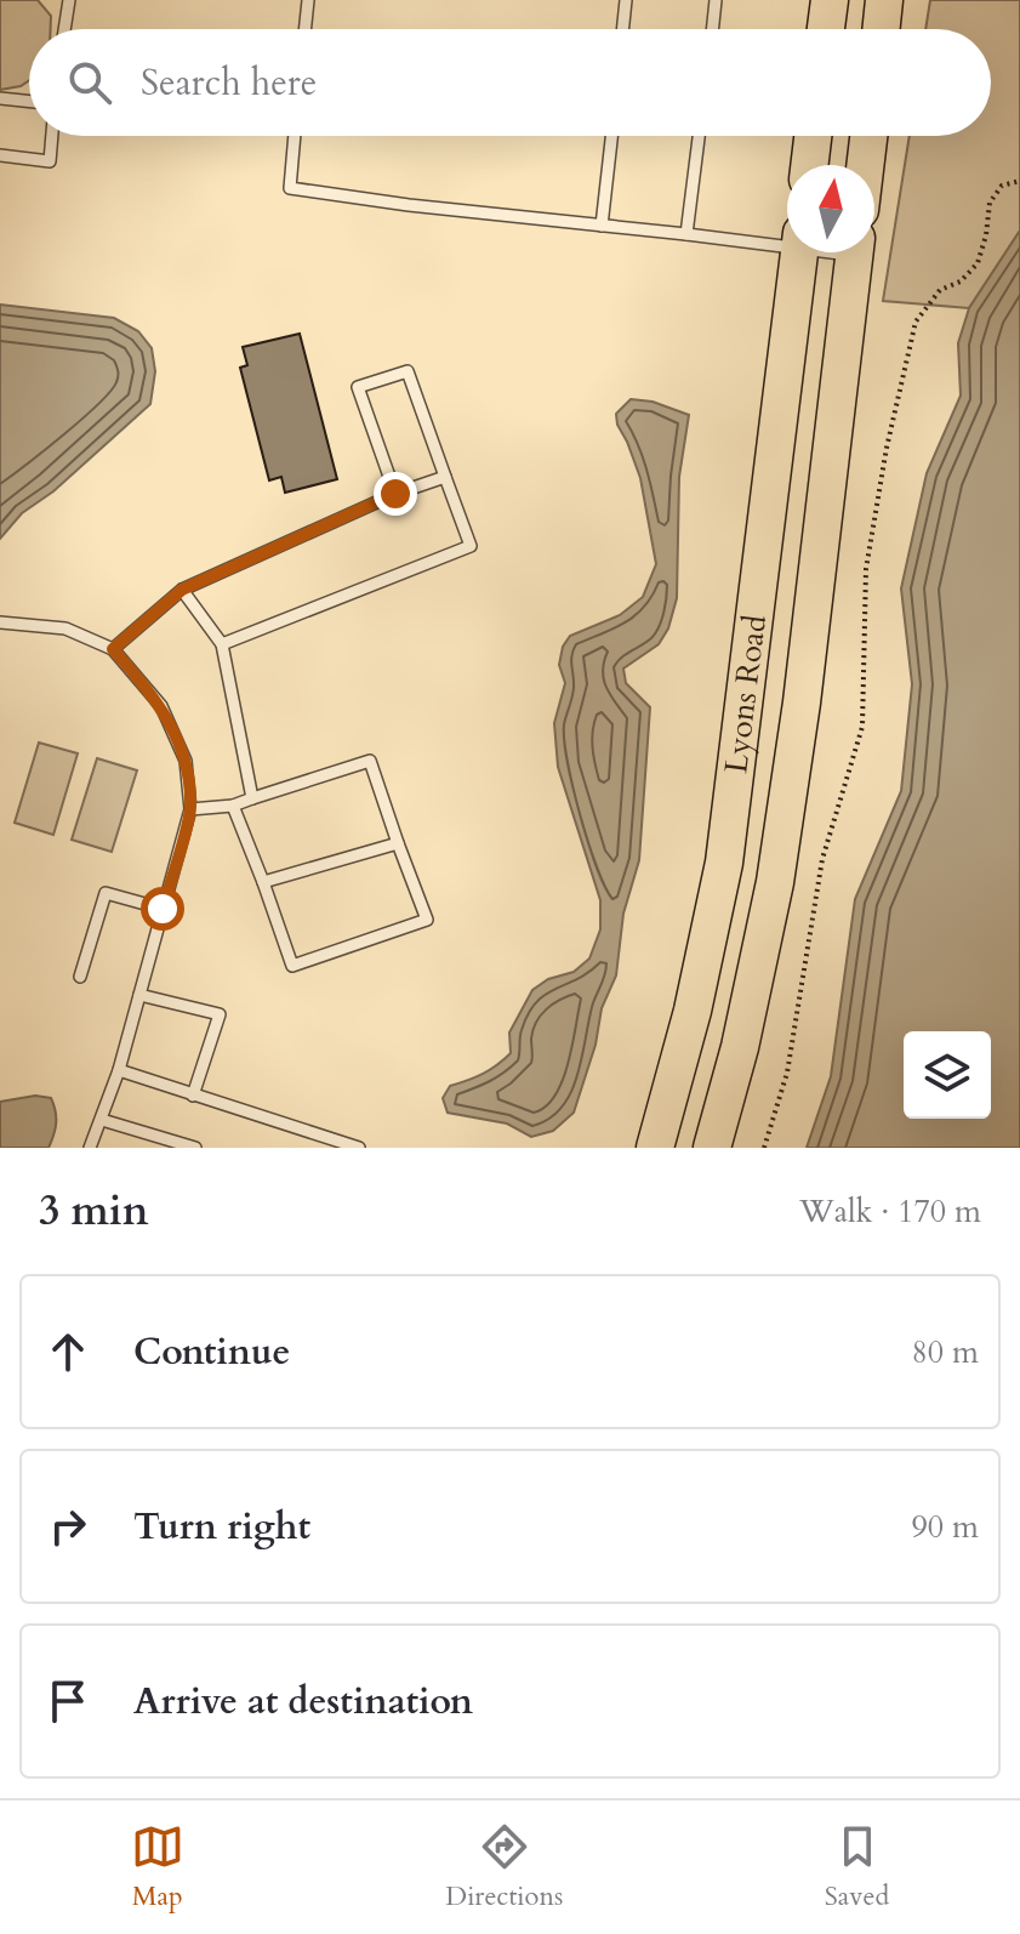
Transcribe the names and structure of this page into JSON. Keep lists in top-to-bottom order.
{
  "streets": {
    "main road": ["Lyons Road"]
  },
  "north": "top",
  "page": {
    "search": "Search here",
    "heading": ["3 min", "Walk · 170 m"],
    "list": [
      ["Continue", "80 m"],
      ["Turn right", "90 m"],
      "Arrive at destination"
    ],
    "nav": ["Map", "Directions", "Saved"]
  }
}
